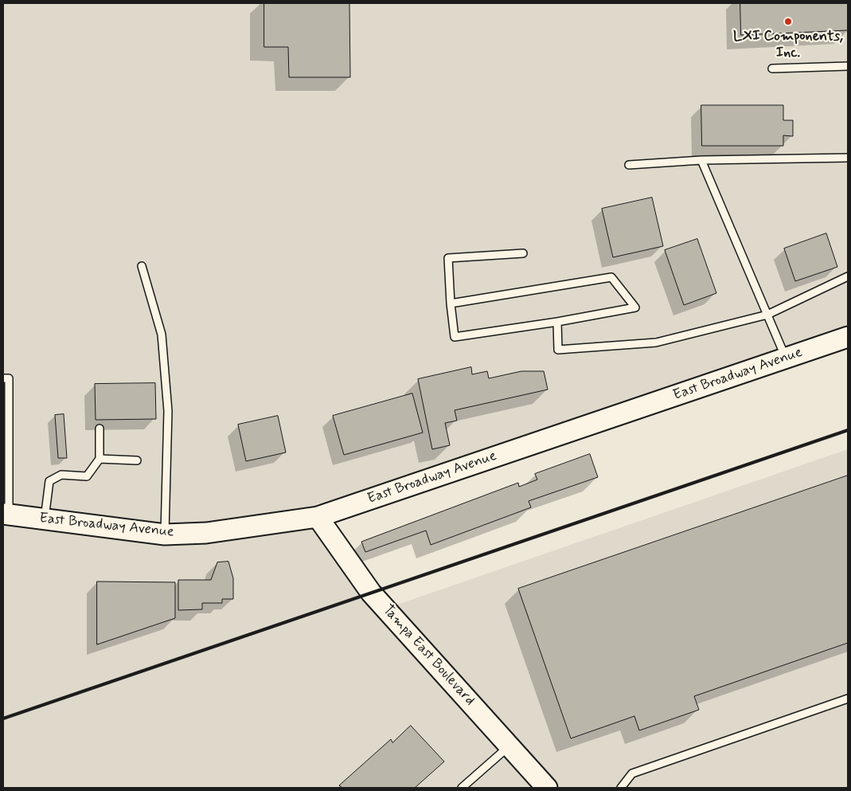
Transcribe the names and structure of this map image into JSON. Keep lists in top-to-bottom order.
{
  "streets": {
    "main road": ["East Broadway Avenue", "Tampa East Boulevard"]
  },
  "crossings": [
    ["East Broadway Avenue", "Tampa East Boulevard"]
  ],
  "places": ["LXI Components, Inc."]
}
